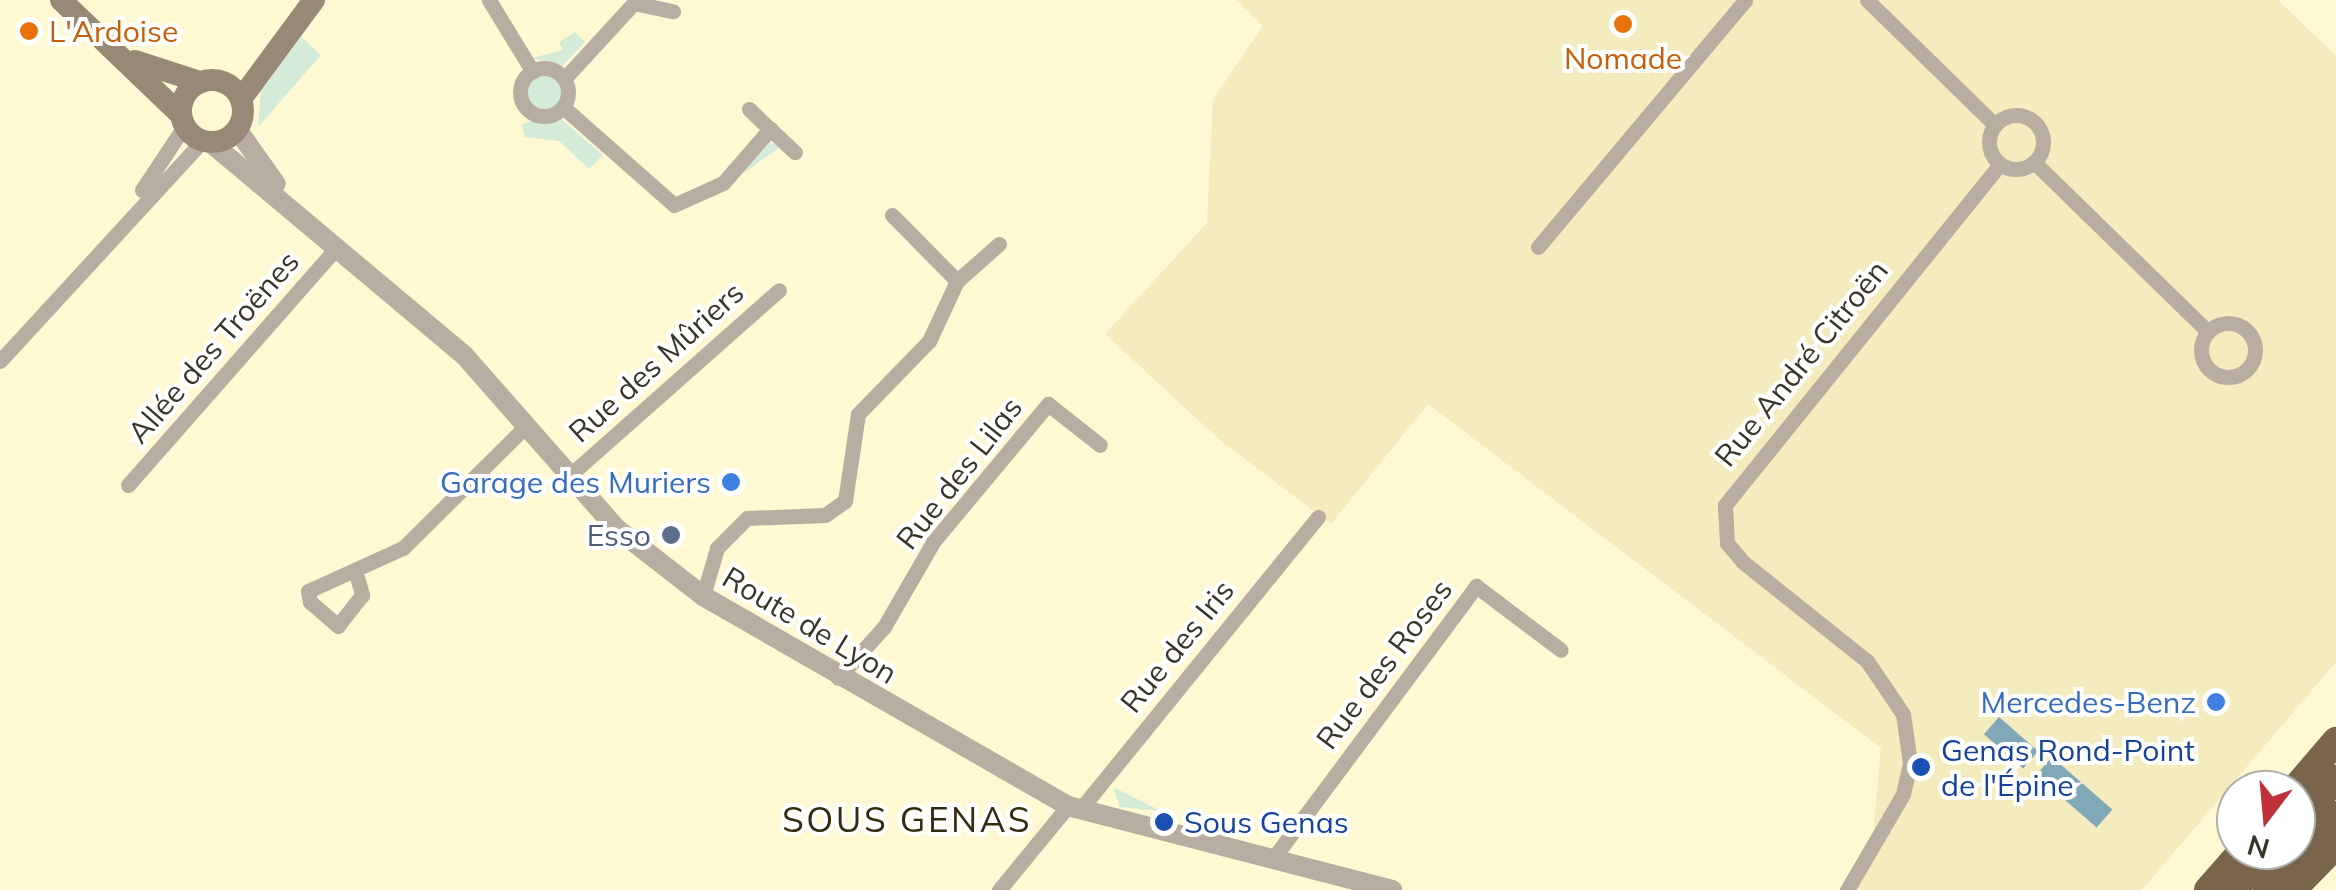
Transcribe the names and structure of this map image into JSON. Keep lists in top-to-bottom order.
{
  "streets": {
    "street": [
      "Allée des Troënes",
      "Rue des Mûriers",
      "Rue André Citroën",
      "Rue des Lilas",
      "Route de Lyon",
      "Rue des Iris",
      "Rue des Roses"
    ]
  },
  "crossings": [
    ["Allée des Troënes", "Route de Lyon"],
    ["Rue des Mûriers", "Route de Lyon"],
    ["Rue des Lilas", "Route de Lyon"],
    ["Route de Lyon", "Rue des Iris"],
    ["Route de Lyon", "Rue des Roses"]
  ],
  "districts": ["SOUS GENAS"],
  "places": [
    "Nomade",
    "L'Ardoise",
    "Garage des Muriers",
    "Esso",
    "Mercedes-Benz",
    "Genas Rond-Point de l'Épine",
    "Sous Genas"
  ],
  "north": "bottom"
}
